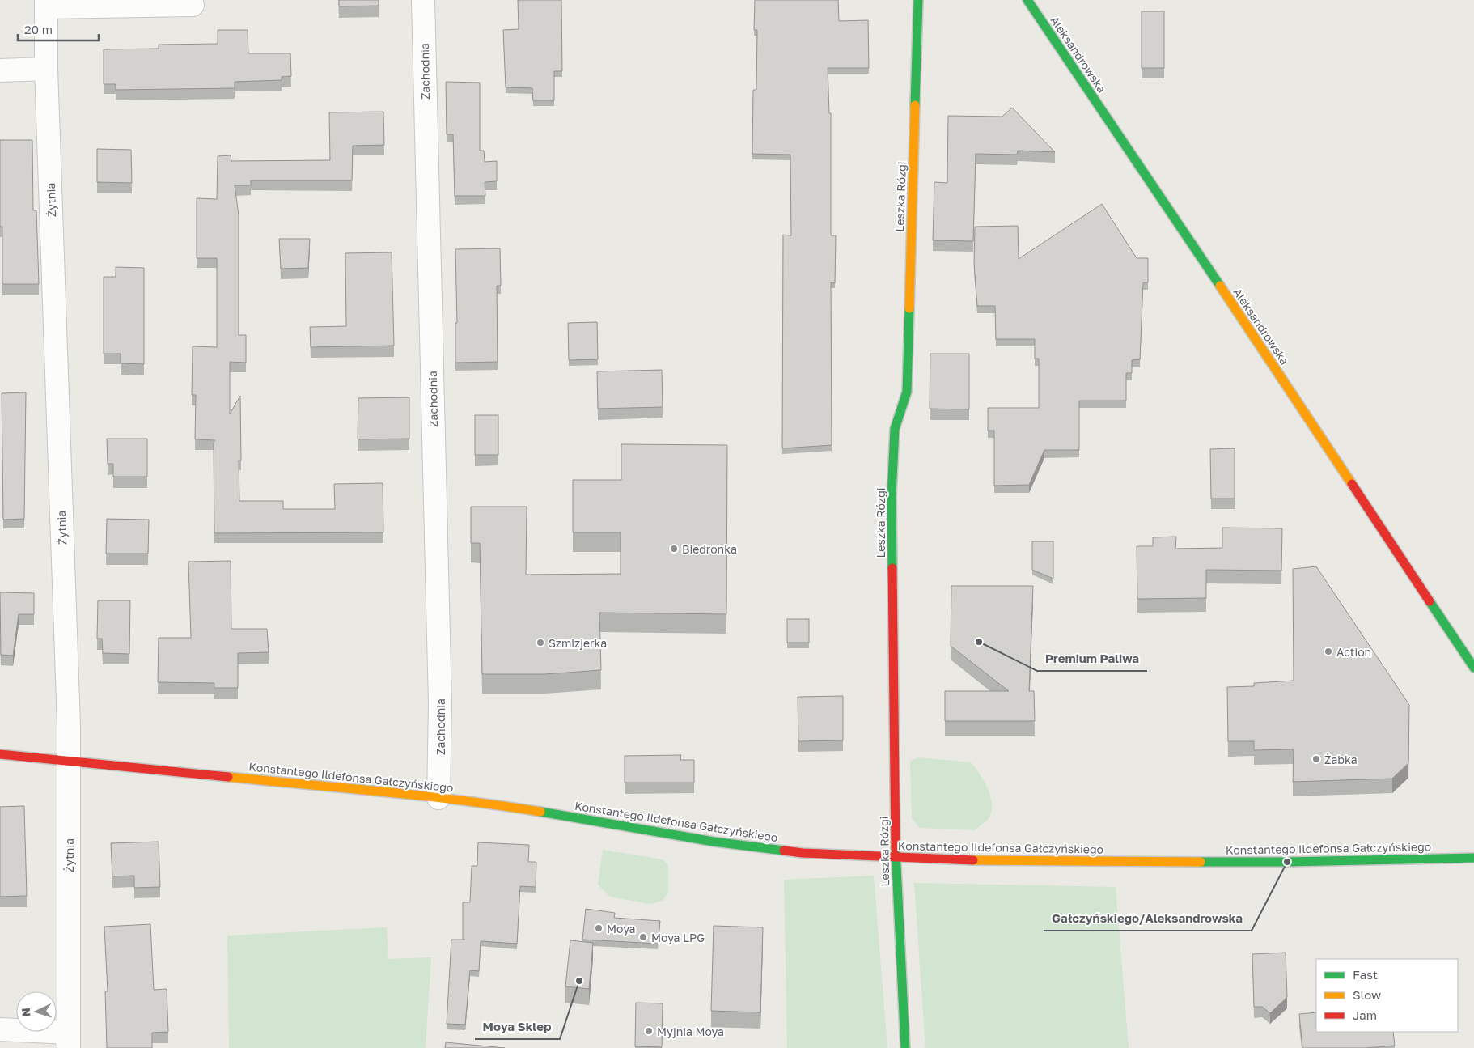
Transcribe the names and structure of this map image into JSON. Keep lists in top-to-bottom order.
{
  "streets": {
    "street": [
      "Aleksandrowska",
      "Zachodnia",
      "Leszka Rózgi",
      "Żytnia",
      "Konstantego Ildefonsa Gałczyńskiego"
    ]
  },
  "crossings": [
    ["Zachodnia", "Konstantego Ildefonsa Gałczyńskiego"],
    ["Leszka Rózgi", "Konstantego Ildefonsa Gałczyńskiego"],
    ["Żytnia", "Konstantego Ildefonsa Gałczyńskiego"]
  ],
  "places": [
    "Biedronka",
    "Premium Paliwa",
    "Szmizjerka",
    "Action",
    "Żabka",
    "Gałczyńskiego/Aleksandrowska",
    "Moya",
    "Moya LPG",
    "Moya Sklep",
    "Myjnia Moya"
  ],
  "legend": ["Fast", "Slow", "Jam"],
  "scale_bar": "20 m",
  "north": "left"
}
